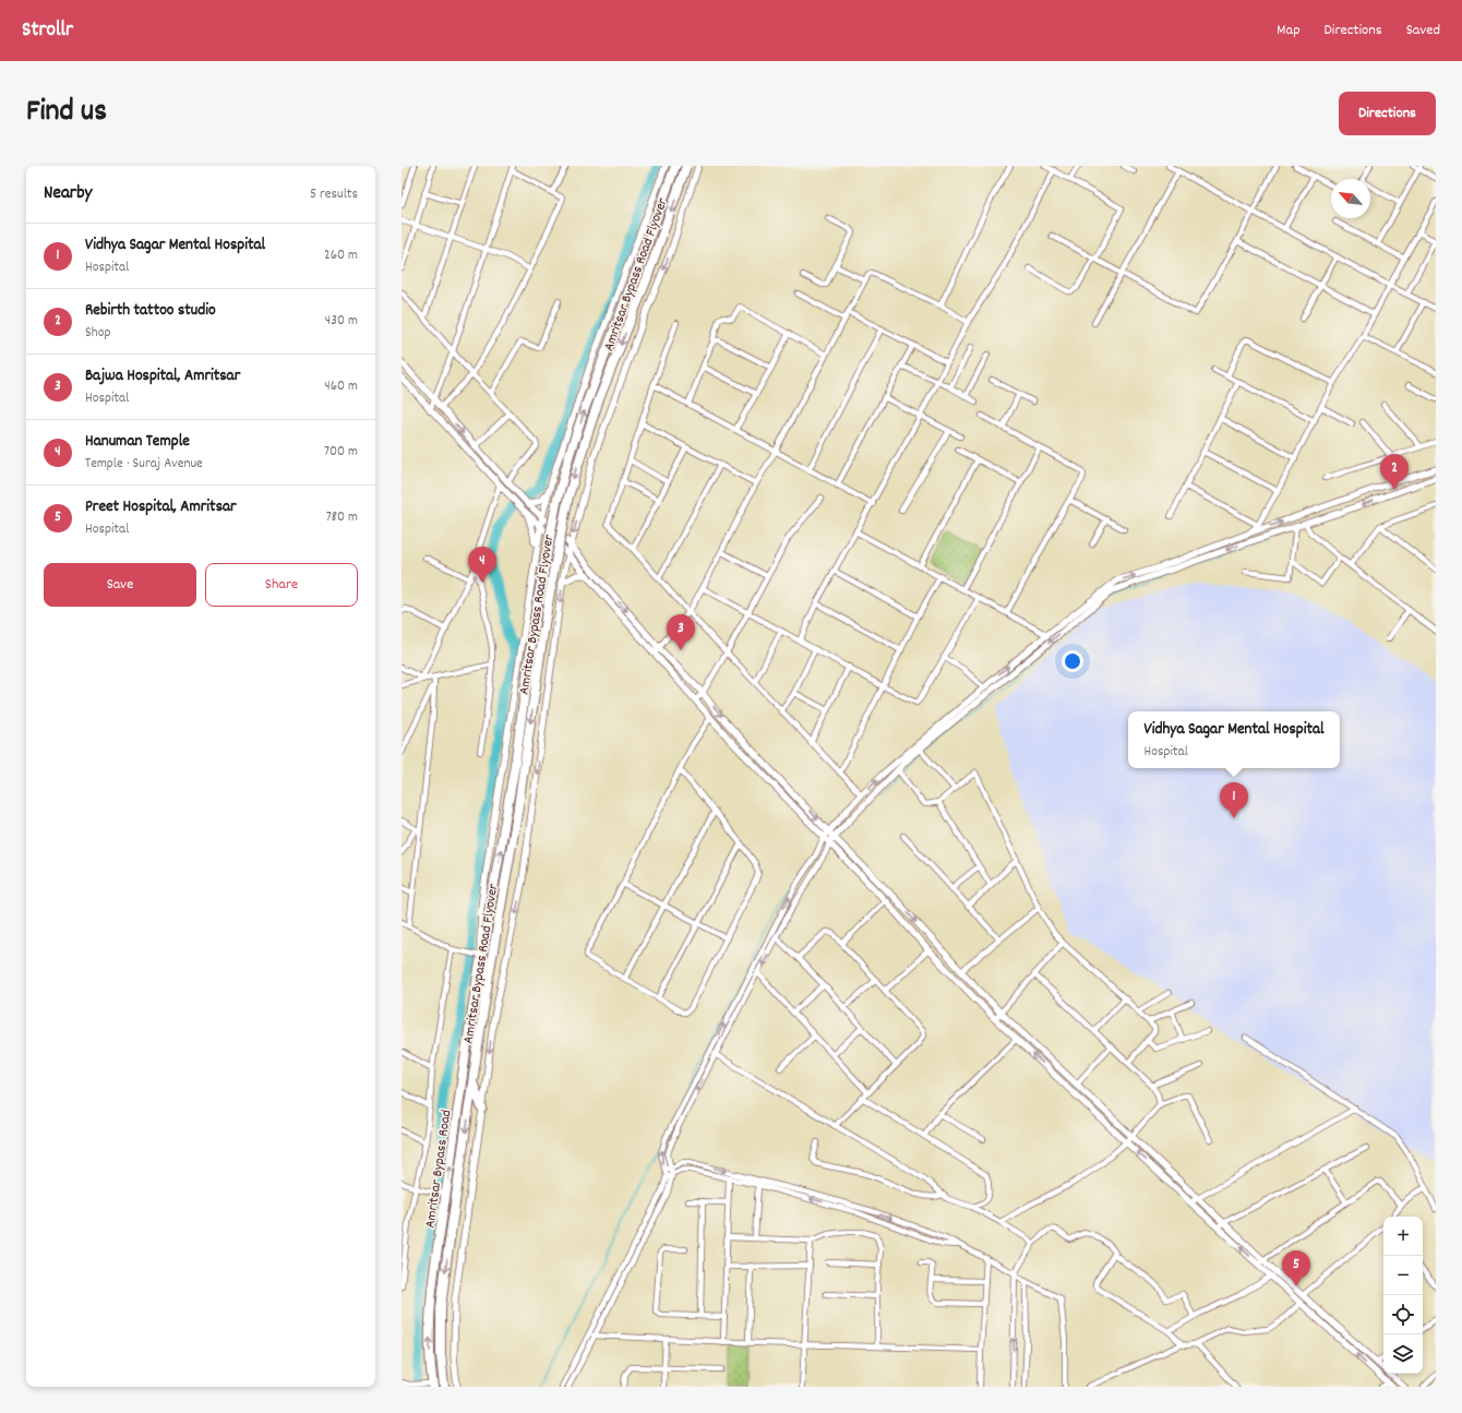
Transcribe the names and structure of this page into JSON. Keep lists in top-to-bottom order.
{
  "streets": {
    "highway": ["Amritsar Bypass Road Flyover", "Amritsar Bypass Road"]
  },
  "crossings": [
    ["Amritsar Bypass Road Flyover", "Amritsar Bypass Road"]
  ],
  "north": "top left",
  "page": {
    "header": "Strollr",
    "nav": ["Map", "Directions", "Saved"],
    "title": "Find us",
    "buttons": [
      "Directions",
      ["Save", "Share"]
    ],
    "heading": ["Nearby", "5 results"],
    "list": [
      {
        "mark": "1",
        "name": "Vidhya Sagar Mental Hospital",
        "note": "Hospital",
        "value": "260 m"
      },
      {
        "mark": "2",
        "name": "Rebirth tattoo studio",
        "note": "Shop",
        "value": "430 m"
      },
      {
        "mark": "3",
        "name": "Bajwa Hospital, Amritsar",
        "note": "Hospital",
        "value": "460 m"
      },
      {
        "mark": "4",
        "name": "Hanuman Temple",
        "note": "Temple · Suraj Avenue",
        "value": "700 m"
      },
      {
        "mark": "5",
        "name": "Preet Hospital, Amritsar",
        "note": "Hospital",
        "value": "780 m"
      }
    ],
    "pins": [
      "2",
      "4",
      "3",
      "1",
      "5"
    ],
    "popup": ["Vidhya Sagar Mental Hospital", "Hospital"],
    "map_buttons": ["+", "−"]
  }
}
